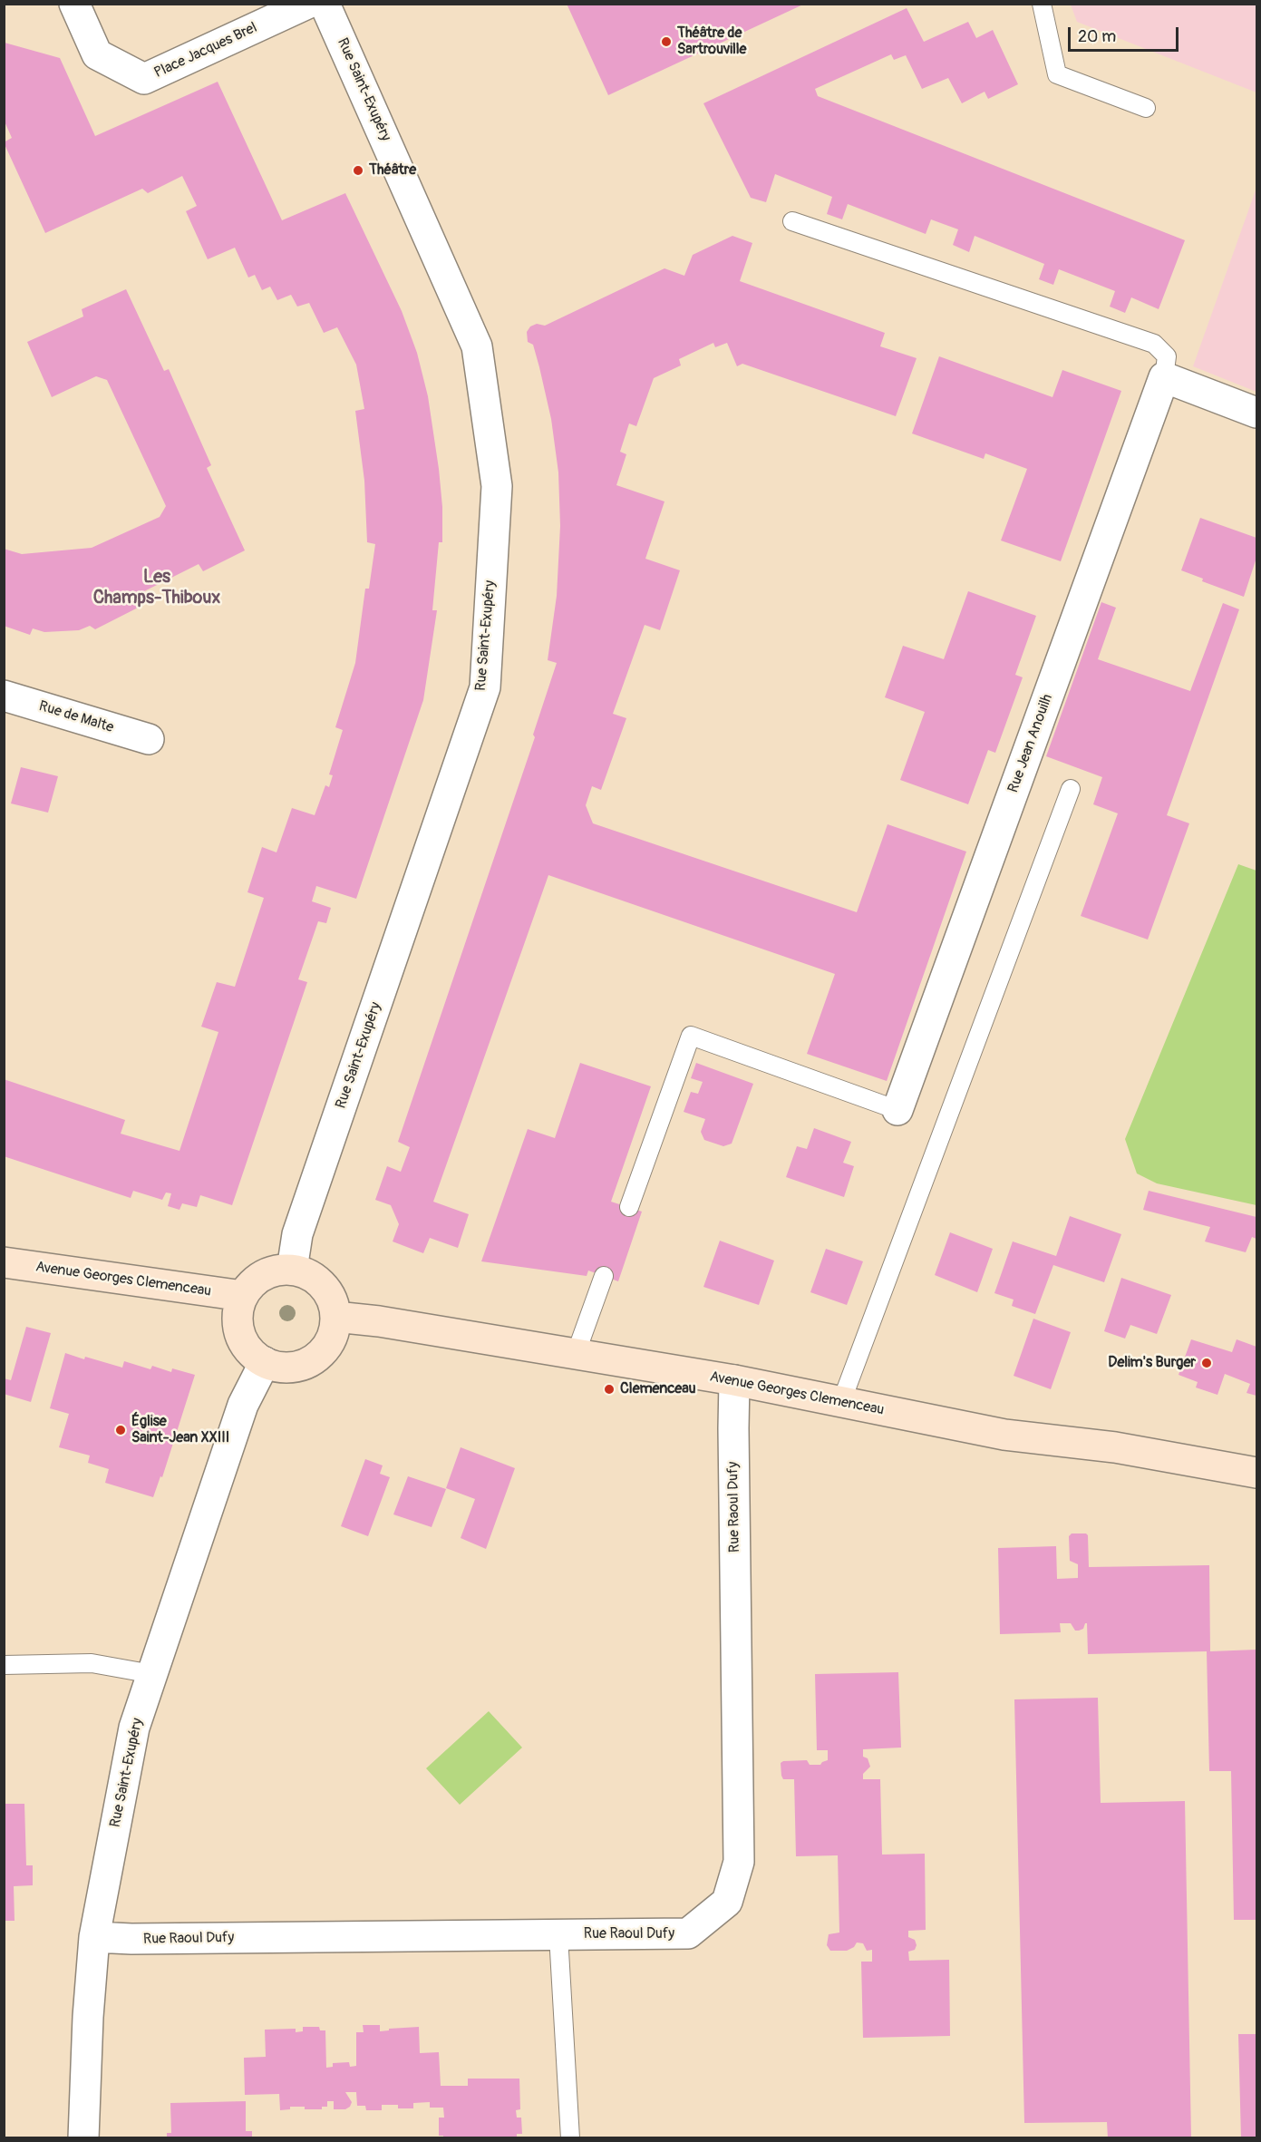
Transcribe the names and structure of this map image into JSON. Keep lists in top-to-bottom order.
{
  "streets": {
    "main road": ["Avenue Georges Clemenceau"],
    "street": [
      "Place Jacques Brel",
      "Rue Saint-Exupéry",
      "Rue de Malte",
      "Rue Jean Anouilh",
      "Rue Raoul Dufy"
    ]
  },
  "crossings": [
    ["Rue Saint-Exupéry", "Avenue Georges Clemenceau"],
    ["Rue Saint-Exupéry", "Rue Raoul Dufy"],
    ["Avenue Georges Clemenceau", "Rue Raoul Dufy"]
  ],
  "districts": ["Les Champs-Thiboux"],
  "places": [
    "Théâtre de Sartrouville",
    "Théâtre",
    "Delim's Burger",
    "Clemenceau",
    "Église Saint-Jean XXIII"
  ],
  "scale_bar": "20 m"
}
